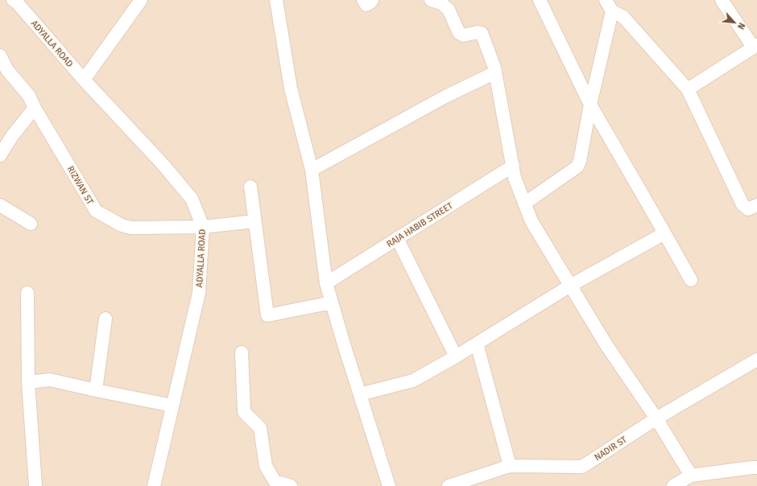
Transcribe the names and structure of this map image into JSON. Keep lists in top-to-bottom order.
{
  "streets": {
    "street": [
      "ADYALLA ROAD",
      "RIZWAN ST",
      "RAJA HABIB STREET",
      "NADIR ST"
    ]
  },
  "crossings": [
    ["ADYALLA ROAD", "RIZWAN ST"]
  ],
  "north": "bottom right"
}
